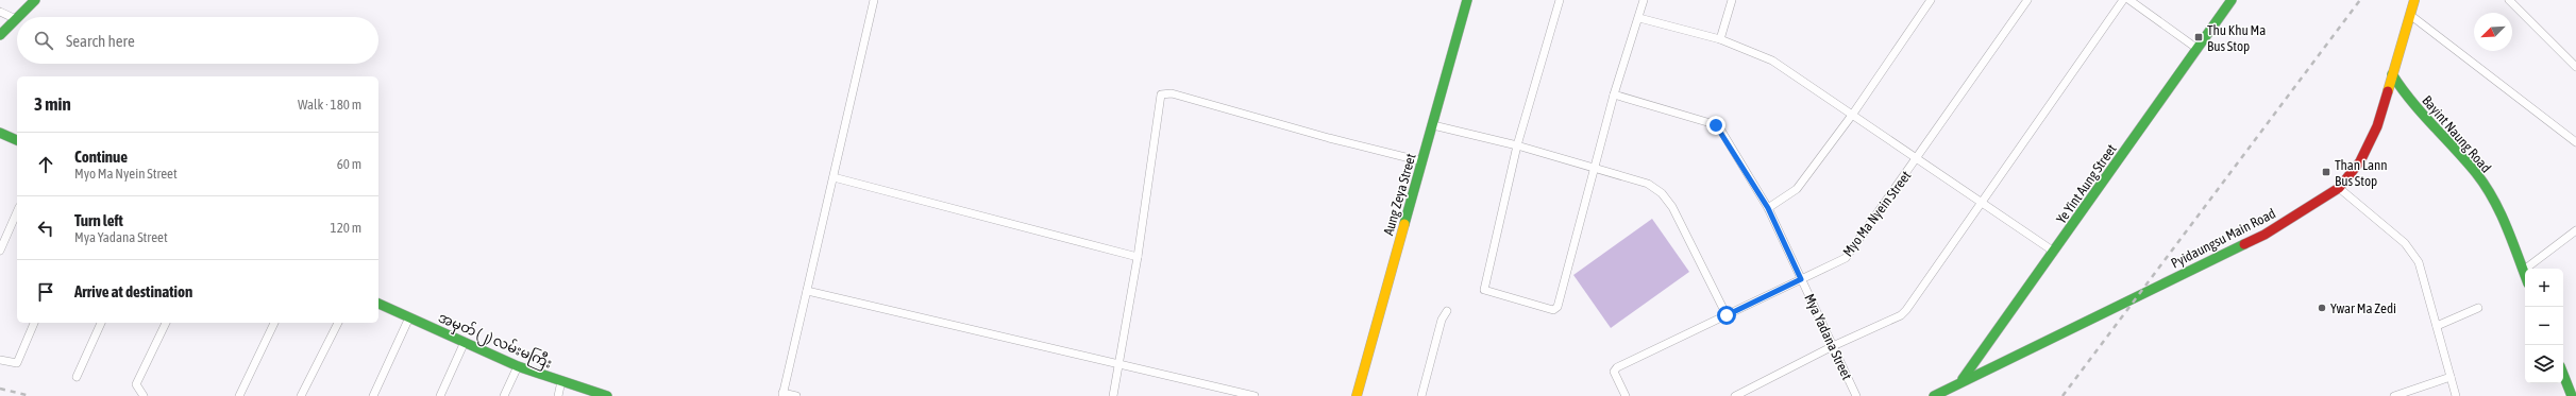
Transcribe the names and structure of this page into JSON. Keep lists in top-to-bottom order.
{
  "streets": {
    "main road": [
      "Bayint Naung Road",
      "Ye Yint Aung Street",
      "Aung Zeya Street",
      "Pyidaungsu Main Road",
      "အမှတ် (၂) လမ်းမကြီး"
    ],
    "street": ["Myo Ma Nyein Street", "Mya Yadana Street"]
  },
  "crossings": [
    ["Bayint Naung Road", "Pyidaungsu Main Road"],
    ["Ye Yint Aung Street", "Pyidaungsu Main Road"],
    ["Myo Ma Nyein Street", "Mya Yadana Street"]
  ],
  "places": {
    "transit": ["Thu Khu Ma Bus Stop", "Than Lann Bus Stop"],
    "other": ["Ywar Ma Zedi"]
  },
  "north": "bottom left",
  "page": {
    "search": "Search here",
    "heading": ["3 min", "Walk · 180 m"],
    "list": [
      ["Continue", "Myo Ma Nyein Street", "60 m"],
      ["Turn left", "Mya Yadana Street", "120 m"],
      "Arrive at destination"
    ],
    "map_buttons": ["+", "−"]
  }
}
